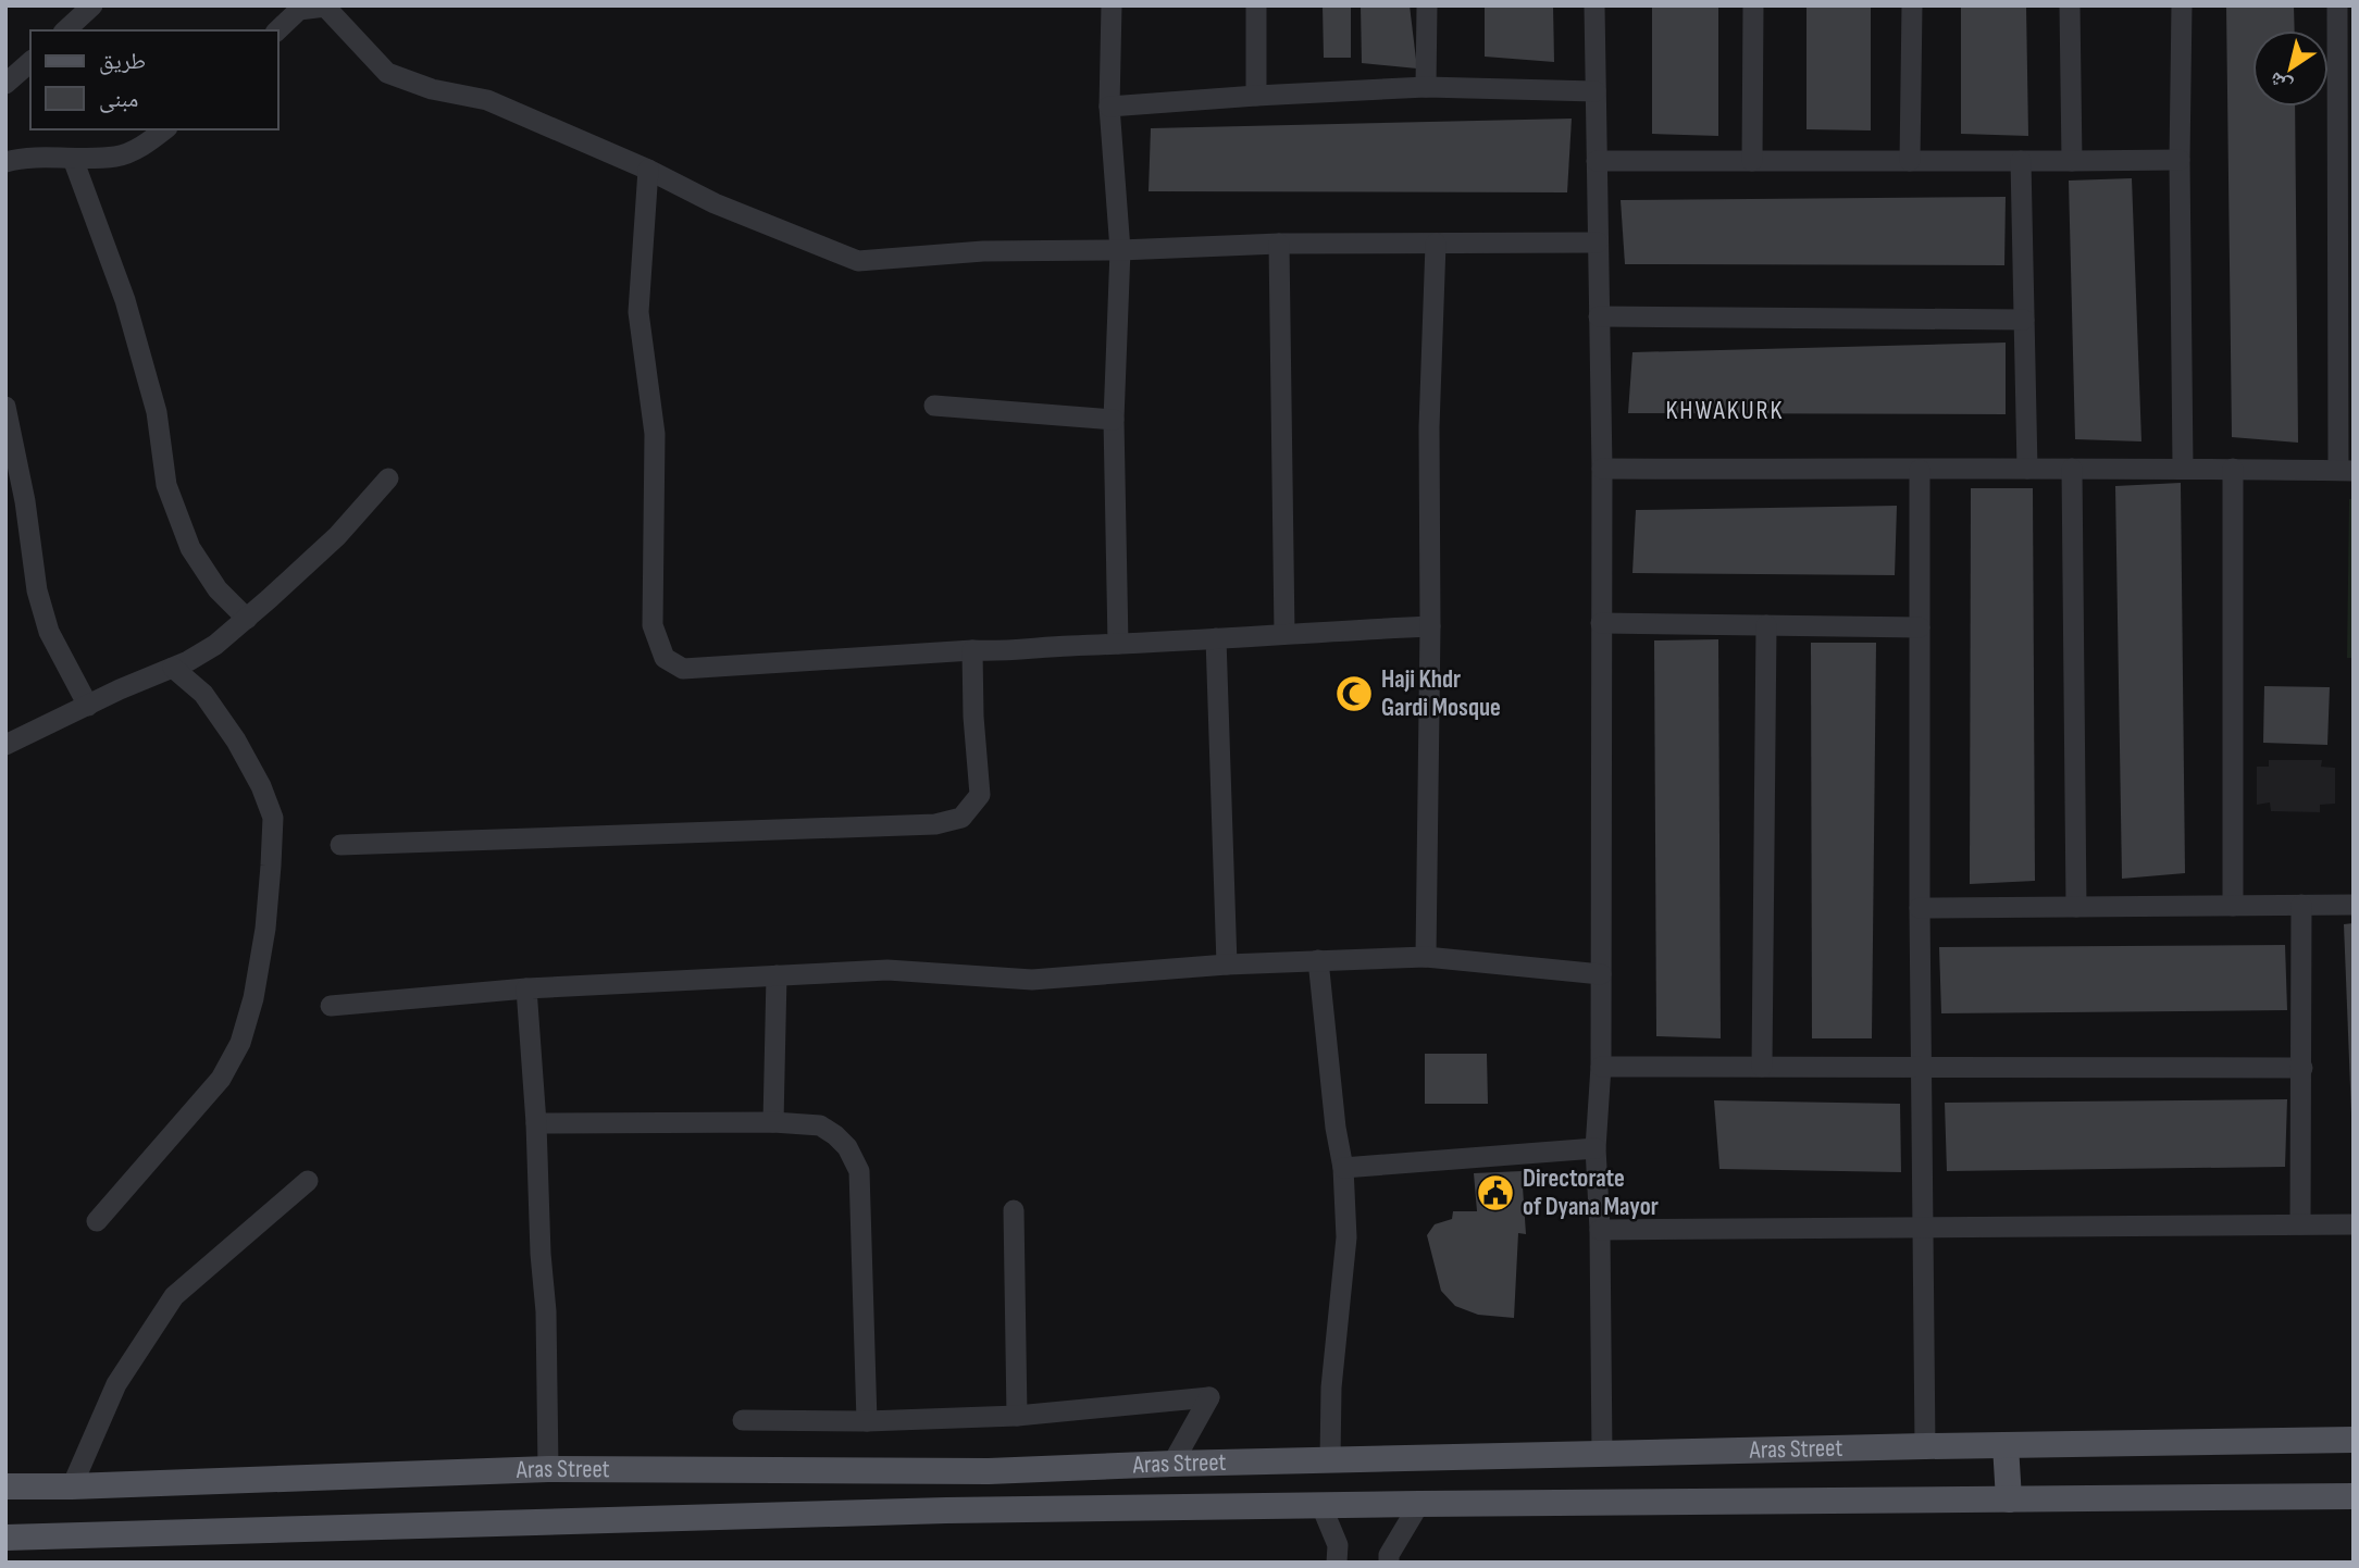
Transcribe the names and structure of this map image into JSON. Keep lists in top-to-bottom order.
{
  "streets": {
    "main road": ["Aras Street"]
  },
  "districts": ["KHWAKURK"],
  "places": {
    "mosque": ["Haji Khdr Gardi Mosque"],
    "public building": ["Directorate of Dyana Mayor"]
  },
  "legend": ["طريق", "مبنى"],
  "north": "bottom left"
}
